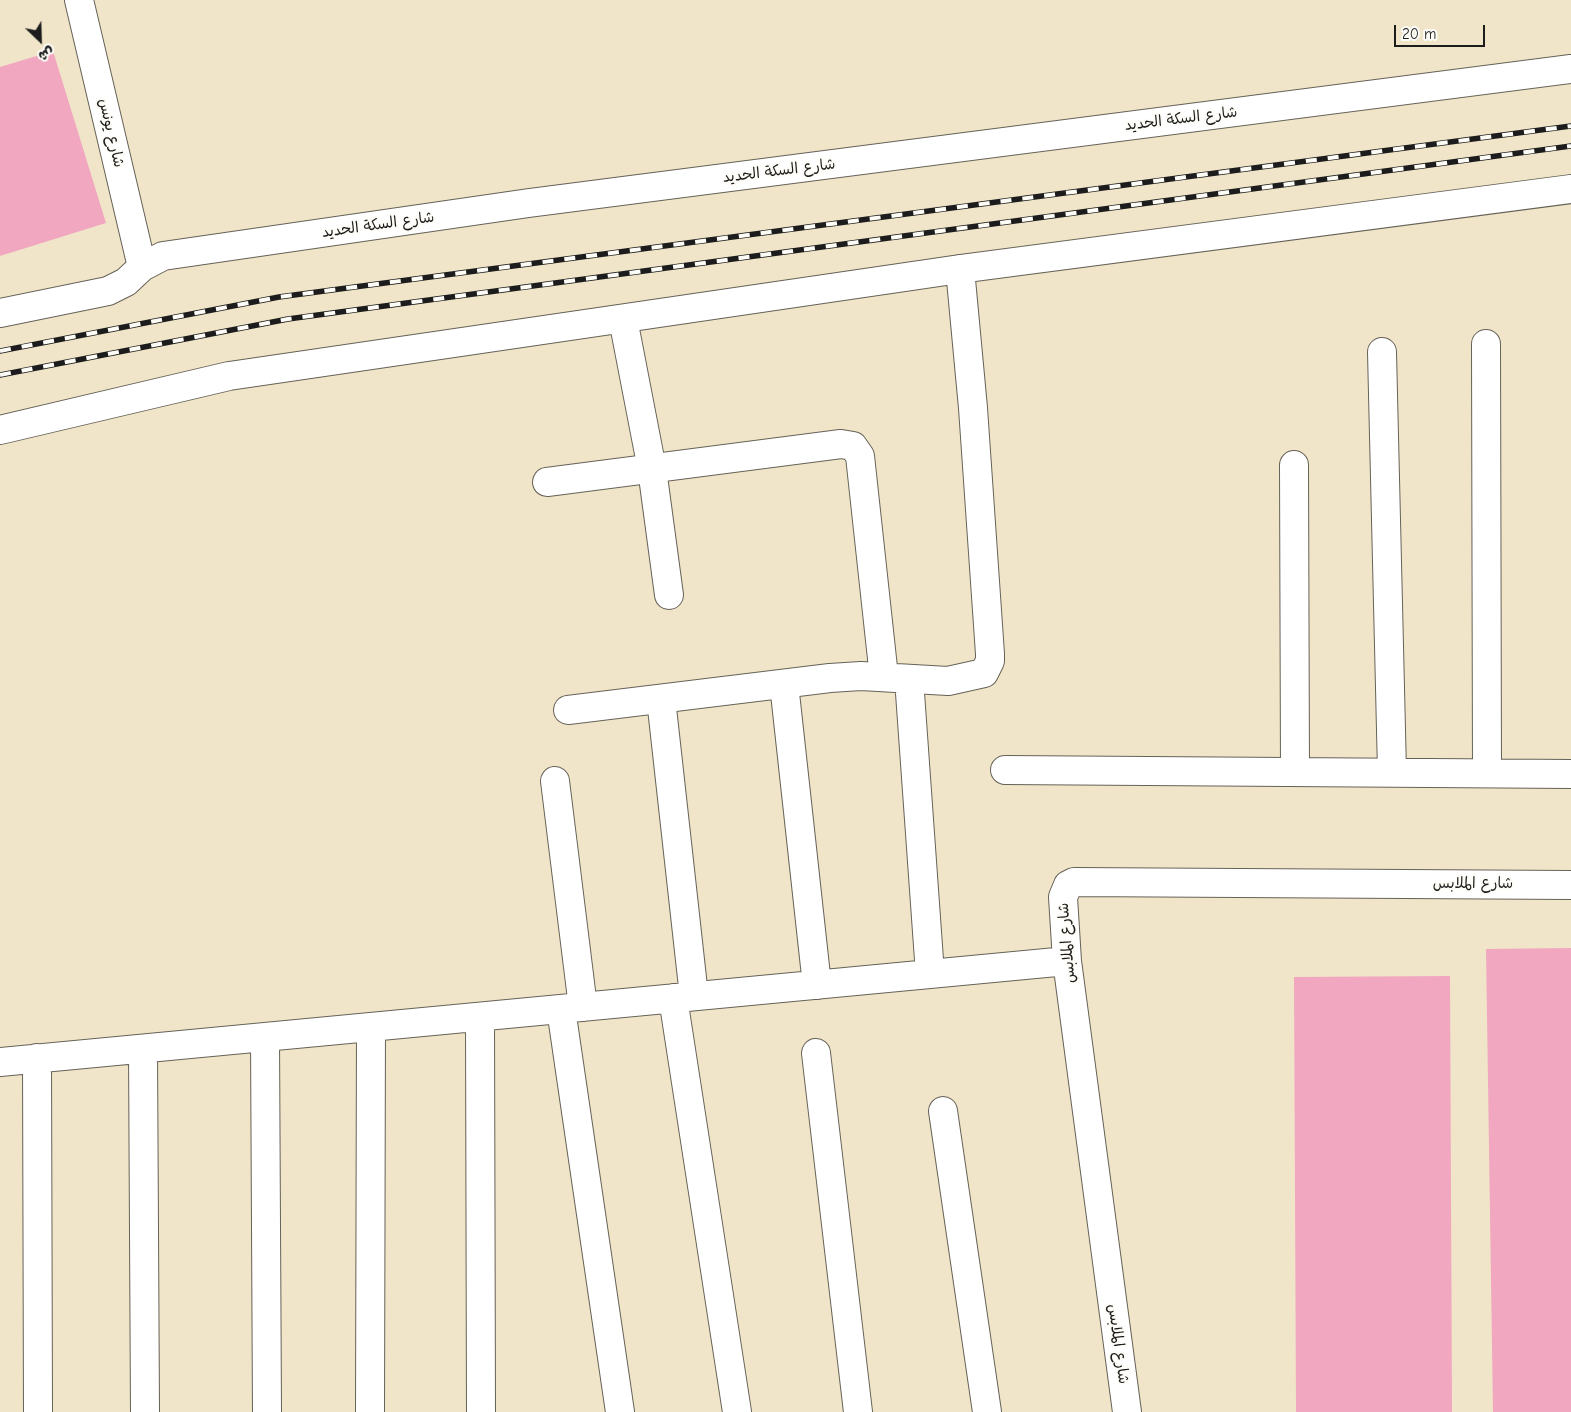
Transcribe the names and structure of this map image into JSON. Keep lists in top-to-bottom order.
{
  "streets": {
    "street": ["شارع السكة الحديد", "شارع يونس", "شارع الملابس"]
  },
  "crossings": [
    ["شارع السكة الحديد", "شارع يونس"]
  ],
  "scale_bar": "20 m",
  "north": "bottom right"
}
